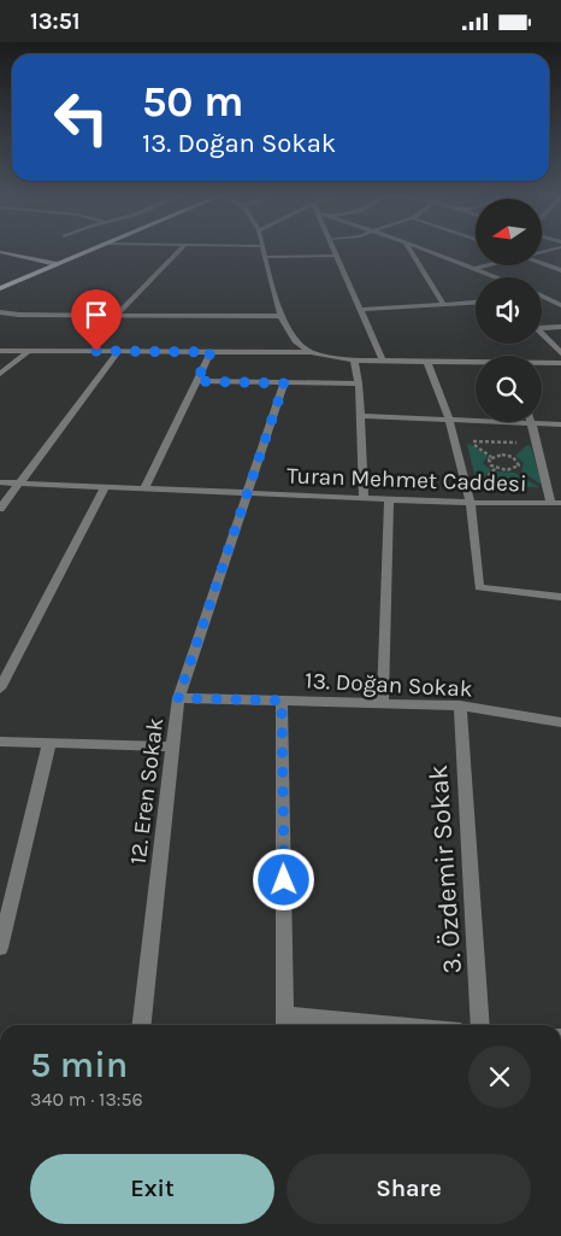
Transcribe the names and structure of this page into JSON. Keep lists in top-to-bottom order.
{
  "streets": {
    "street": [
      "Turan Mehmet Caddesi",
      "13. Doğan Sokak",
      "12. Eren Sokak",
      "3. Özdemir Sokak"
    ]
  },
  "crossings": [
    ["Turan Mehmet Caddesi", "12. Eren Sokak"],
    ["13. Doğan Sokak", "12. Eren Sokak"],
    ["13. Doğan Sokak", "3. Özdemir Sokak"]
  ],
  "north": "left",
  "page": {
    "status": "13:51",
    "turn": ["50 m", "13. Doğan Sokak"],
    "heading": ["5 min", "340 m · 13:56"],
    "buttons": ["Exit", "Share"]
  }
}
